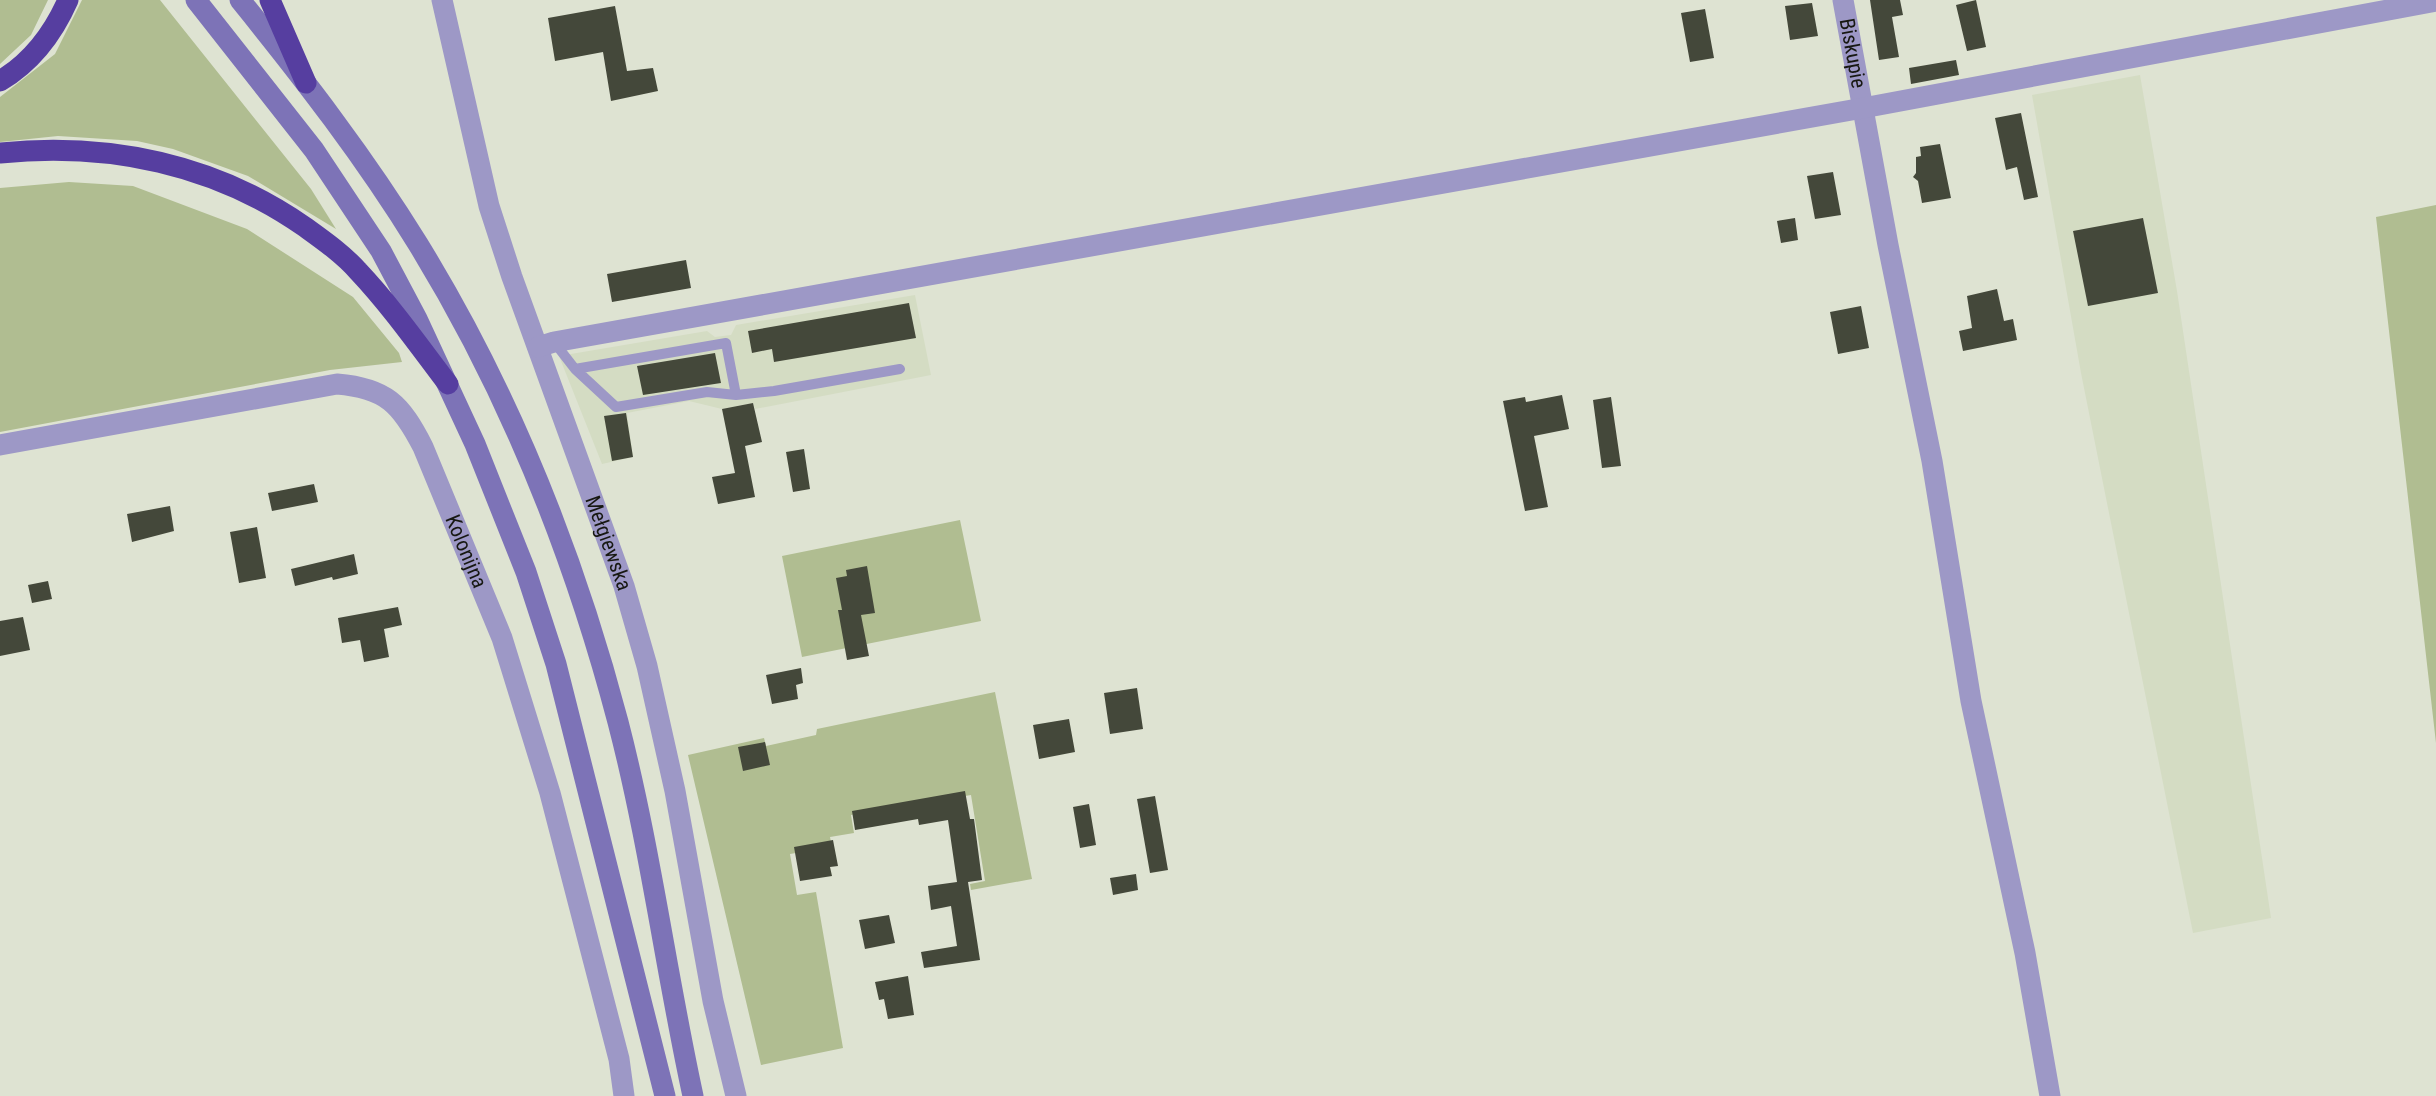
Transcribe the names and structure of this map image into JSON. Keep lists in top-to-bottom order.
{
  "streets": {
    "street": ["Biskupie", "Mełgiewska", "Kolonijna"]
  }
}
